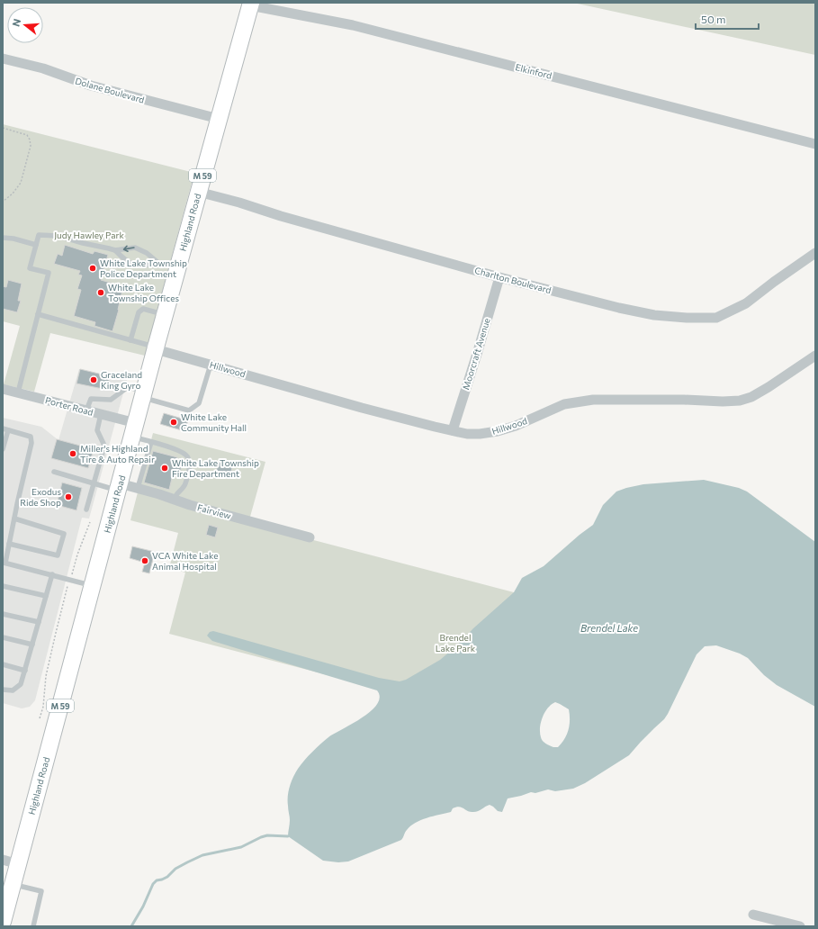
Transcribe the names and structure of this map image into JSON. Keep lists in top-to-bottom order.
{
  "streets": {
    "highway": ["M 59", "Highland Road"],
    "street": [
      "Elkinford",
      "Dolane Boulevard",
      "Charlton Boulevard",
      "Moorcraft Avenue",
      "Hillwood",
      "Porter Road",
      "Fairview"
    ]
  },
  "crossings": [
    ["Elkinford", "Highland Road"],
    ["Dolane Boulevard", "Highland Road"],
    ["Highland Road", "Charlton Boulevard"],
    ["Highland Road", "Hillwood"],
    ["Highland Road", "Porter Road"],
    ["Highland Road", "Fairview"],
    ["Charlton Boulevard", "Moorcraft Avenue"],
    ["Moorcraft Avenue", "Hillwood"]
  ],
  "water": ["Brendel Lake"],
  "parks": ["Judy Hawley Park", "Brendel Lake Park"],
  "places": [
    "White Lake Township Police Department",
    "White Lake Township Offices",
    "Graceland King Gyro",
    "White Lake Community Hall",
    "Miller's Highland Tire & Auto Repair",
    "White Lake Township Fire Department",
    "Exodus Ride Shop",
    "VCA White Lake Animal Hospital"
  ],
  "scale_bar": "50 m",
  "north": "left"
}
